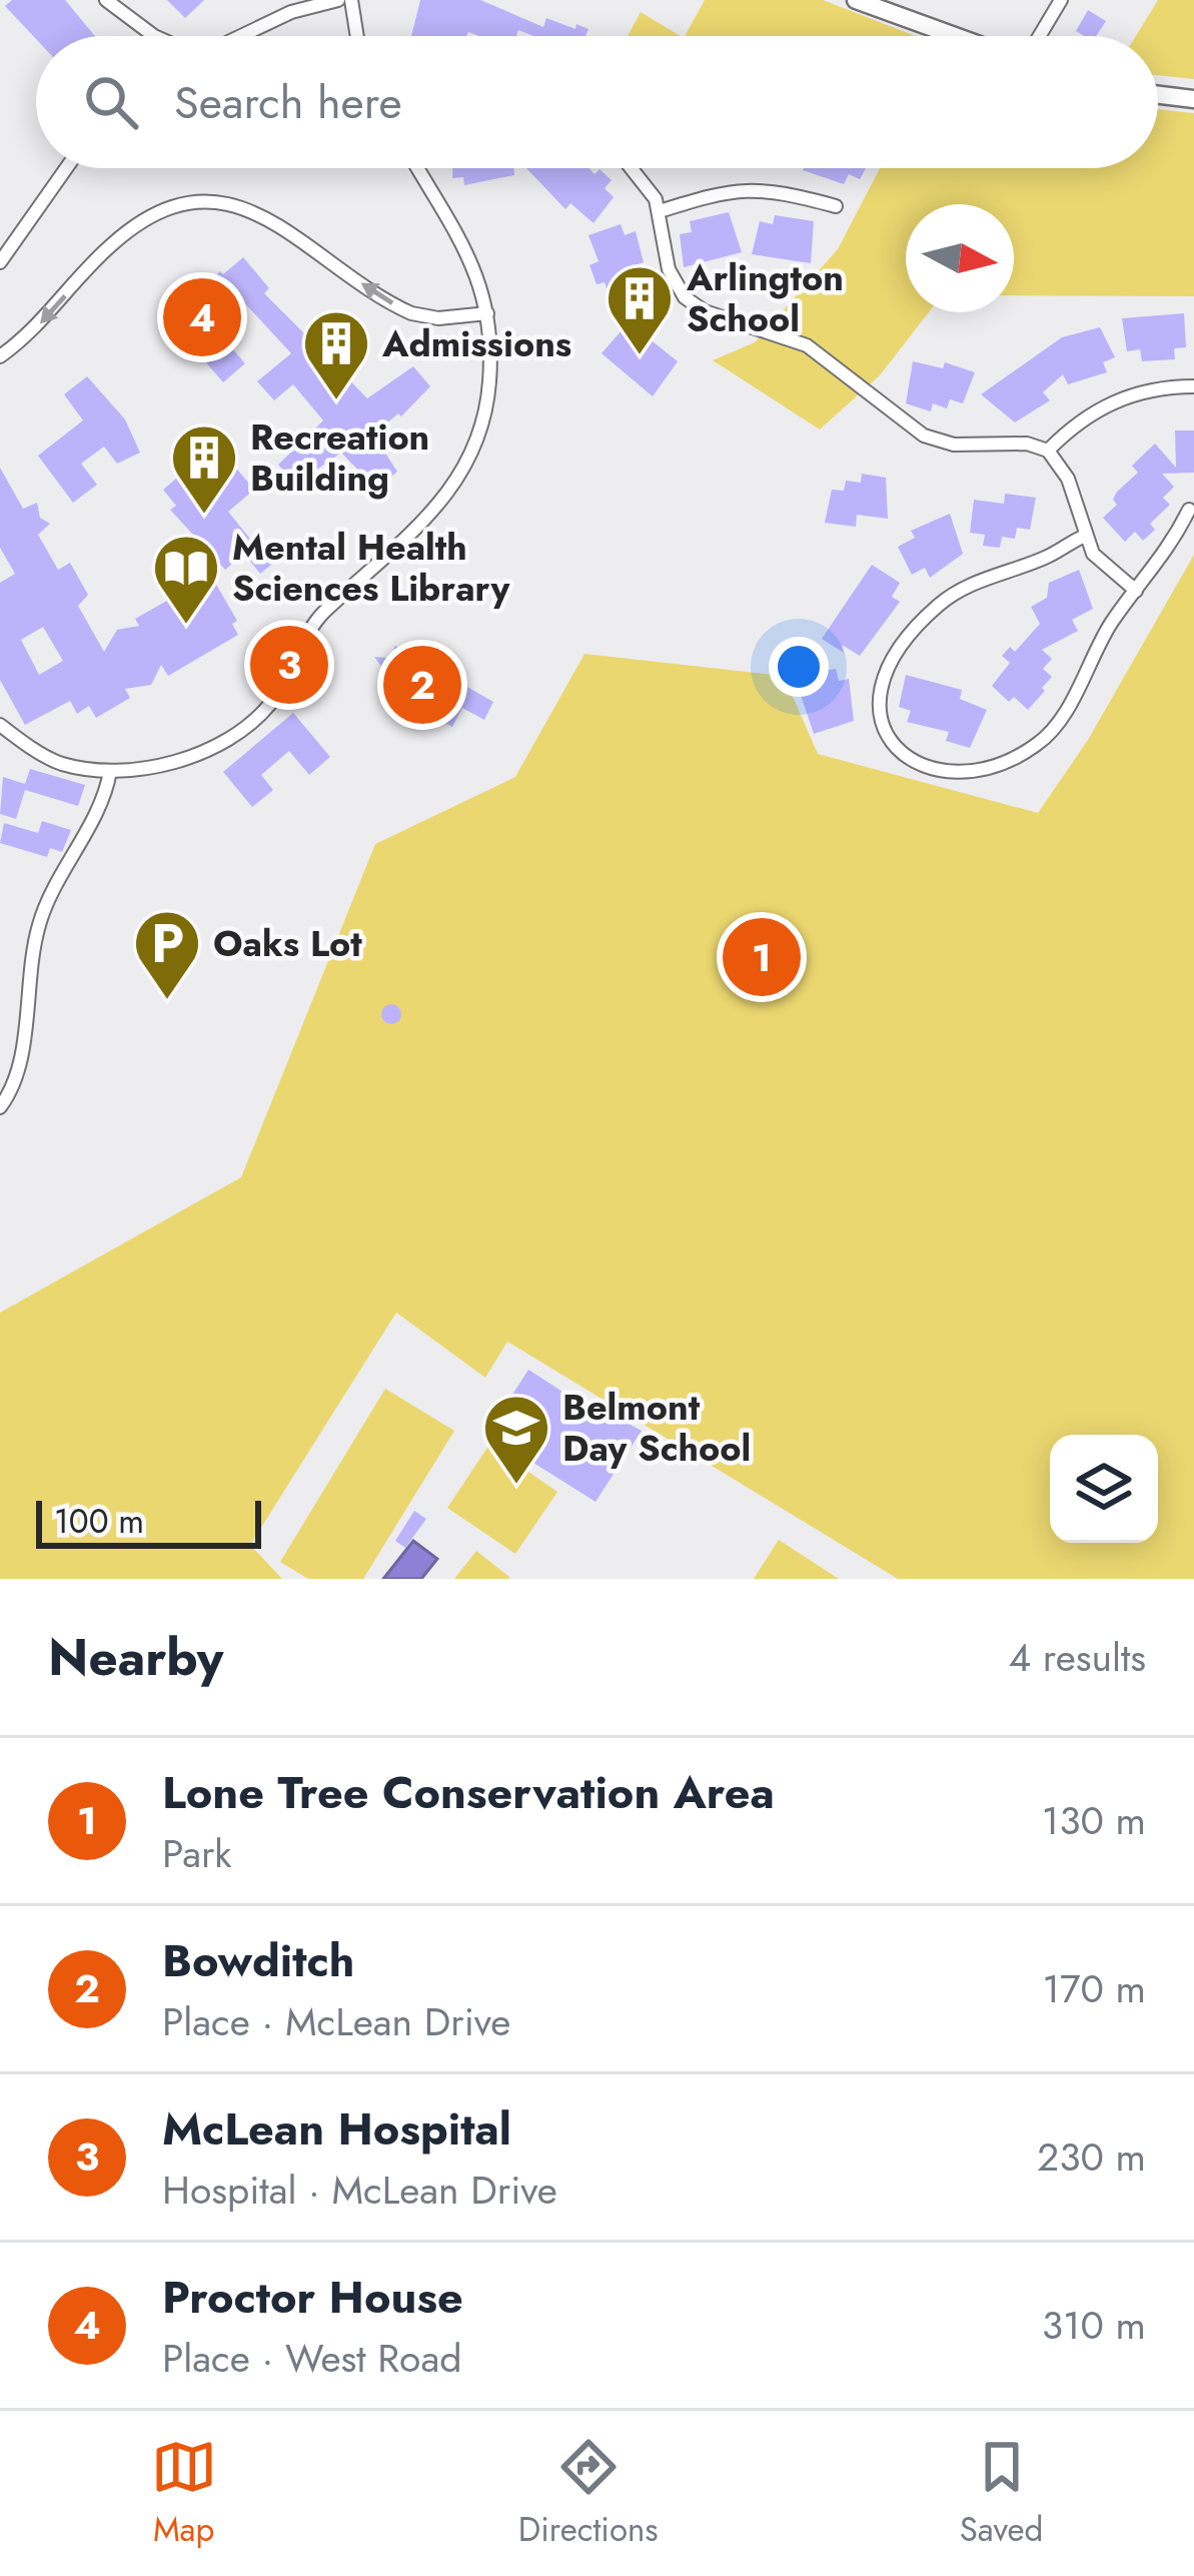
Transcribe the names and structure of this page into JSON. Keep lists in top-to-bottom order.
{
  "places": {
    "building": ["Arlington School", "Admissions", "Recreation Building"],
    "library": ["Mental Health Sciences Library"],
    "parking": ["Oaks Lot"],
    "school or university": ["Belmont Day School"]
  },
  "scale_bar": "100 m",
  "north": "right",
  "page": {
    "search": "Search here",
    "pins": [
      "4",
      "3",
      "2",
      "1"
    ],
    "scale": "100 m",
    "heading": ["Nearby", "4 results"],
    "list": [
      {
        "mark": "1",
        "name": "Lone Tree Conservation Area",
        "note": "Park",
        "value": "130 m"
      },
      {
        "mark": "2",
        "name": "Bowditch",
        "note": "Place · McLean Drive",
        "value": "170 m"
      },
      {
        "mark": "3",
        "name": "McLean Hospital",
        "note": "Hospital · McLean Drive",
        "value": "230 m"
      },
      {
        "mark": "4",
        "name": "Proctor House",
        "note": "Place · West Road",
        "value": "310 m"
      }
    ],
    "nav": ["Map", "Directions", "Saved"]
  }
}
